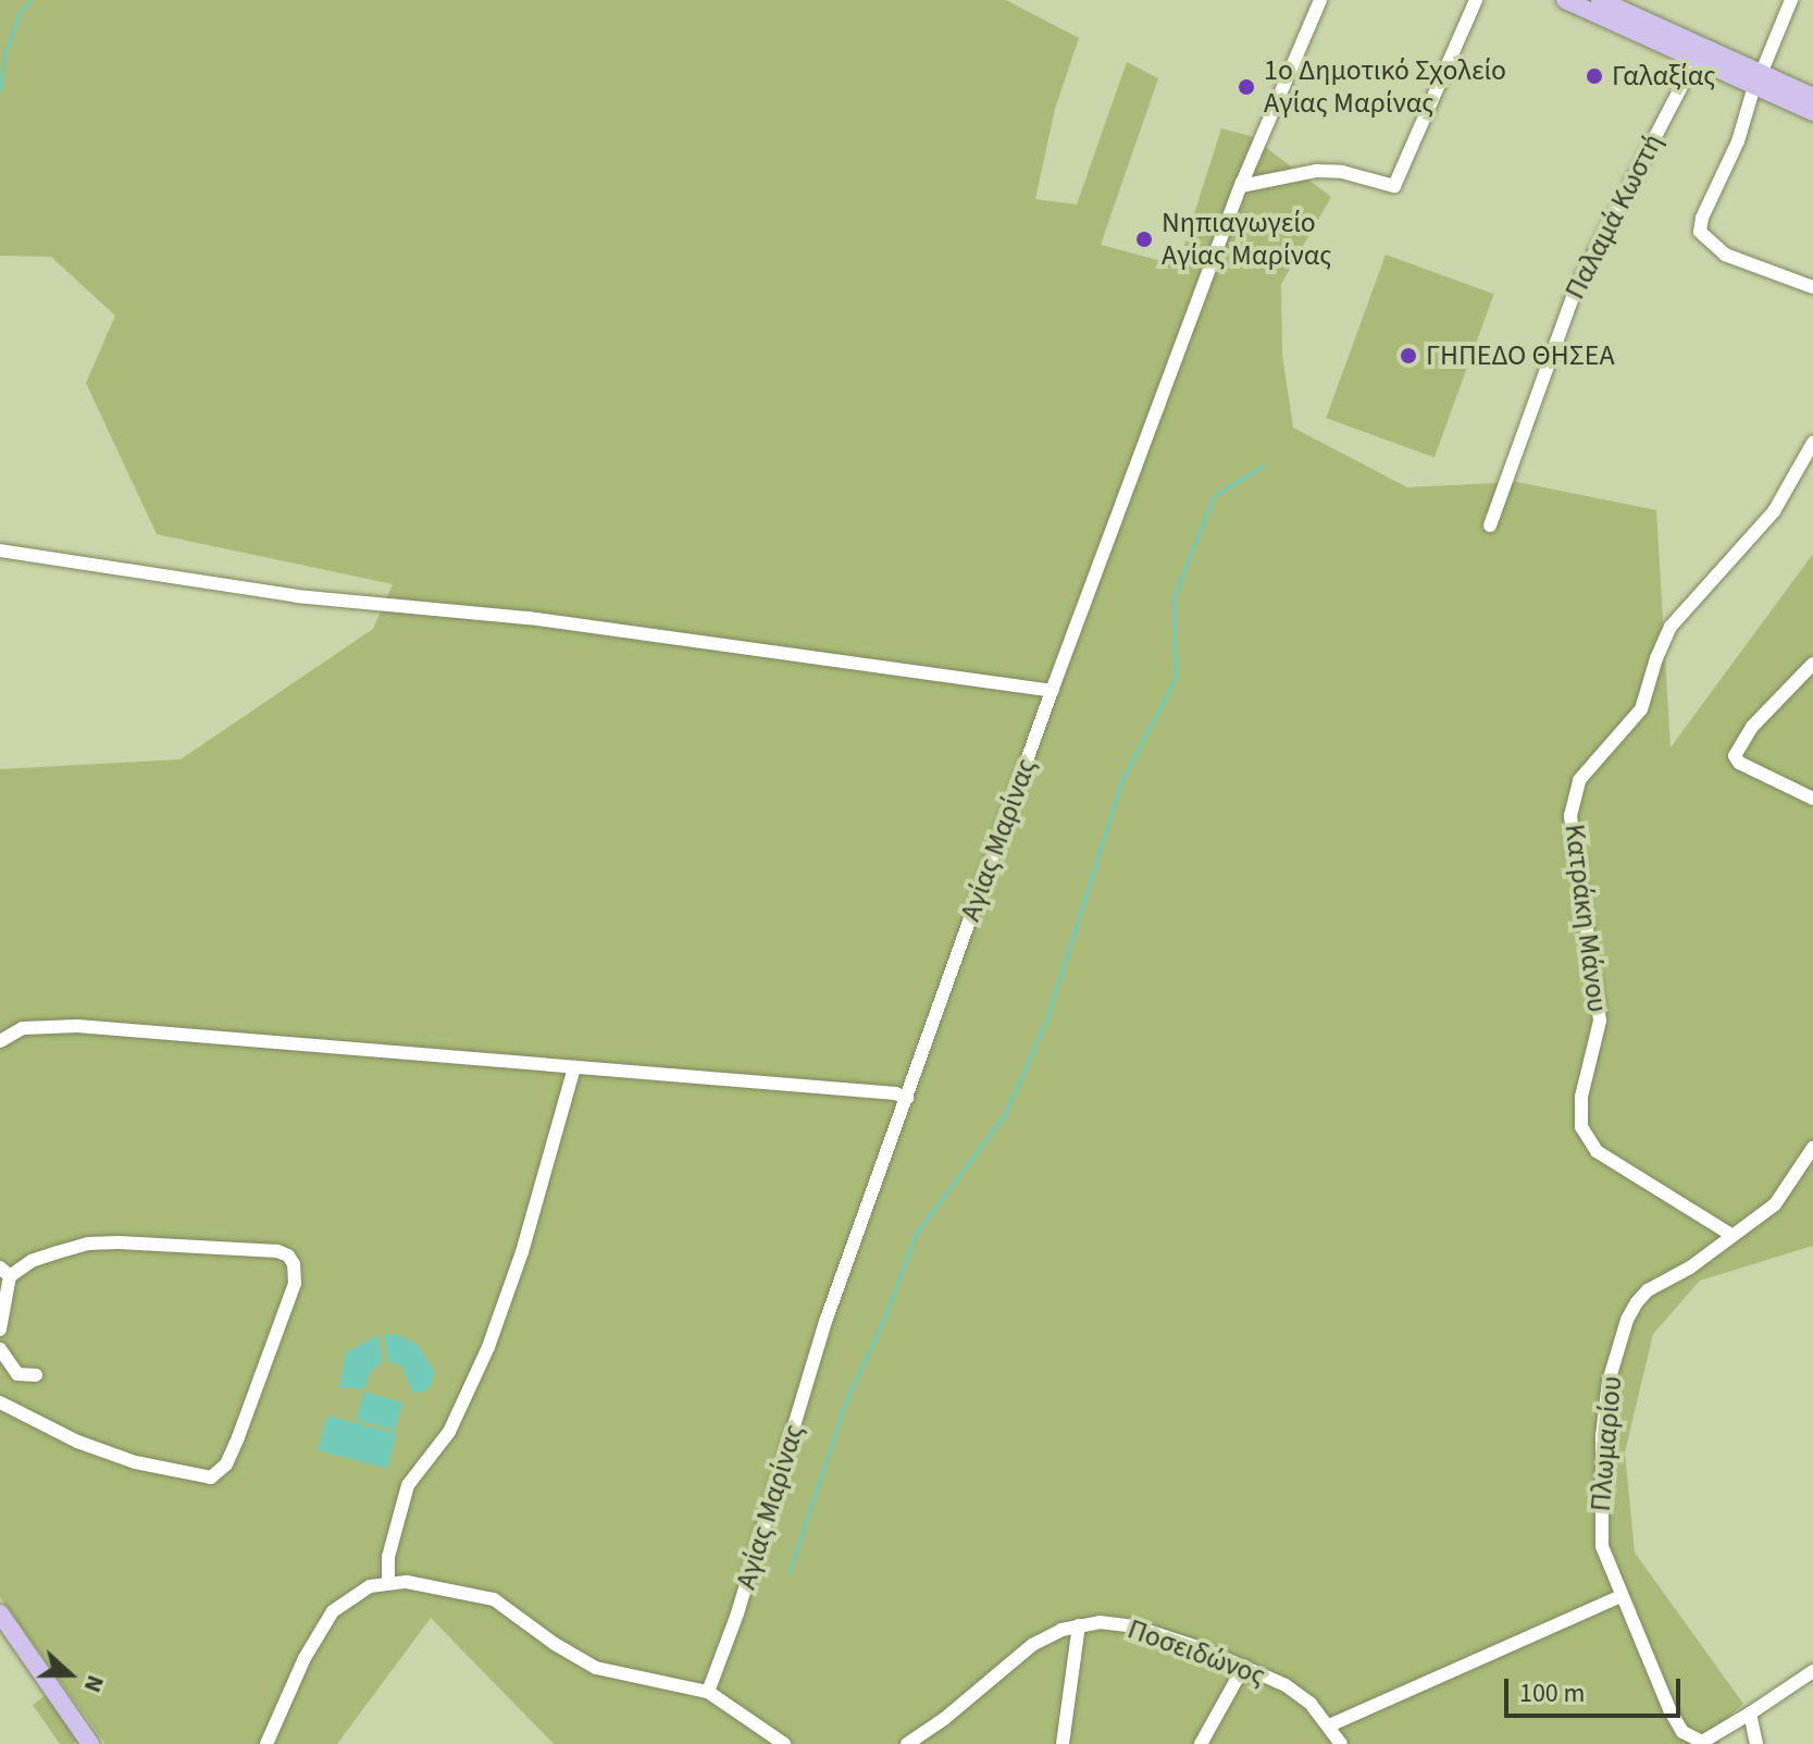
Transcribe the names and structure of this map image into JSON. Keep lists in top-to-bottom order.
{
  "streets": {
    "street": [
      "Παλαμά Κωστή",
      "Αγίας Μαρίνας",
      "Κατράκη Μάνου",
      "Πλωμαρίου",
      "Ποσειδώνος"
    ]
  },
  "crossings": [
    ["Κατράκη Μάνου", "Πλωμαρίου"]
  ],
  "places": [
    "Γαλαξίας",
    "1ο Δημοτικό Σχολείο Αγίας Μαρίνας",
    "Νηπιαγωγείο Αγίας Μαρίνας",
    "ΓΗΠΕΔΟ ΘΗΣΕΑ"
  ],
  "scale_bar": "100 m",
  "north": "right"
}
